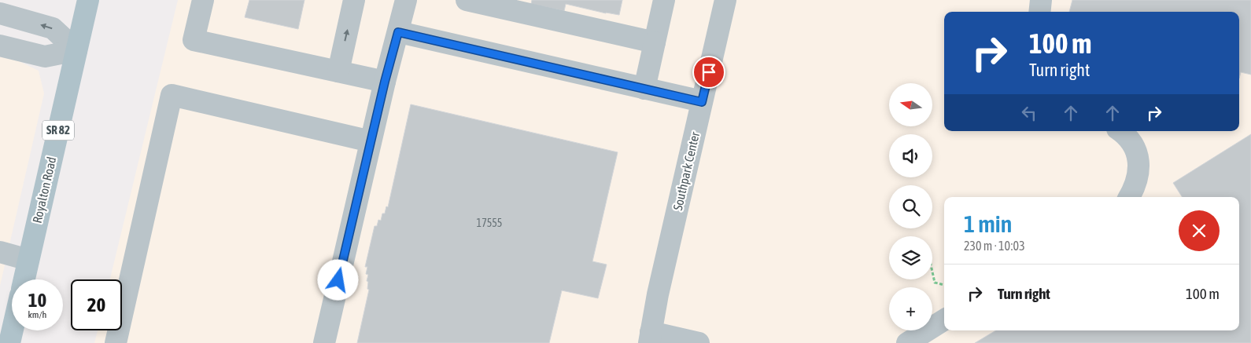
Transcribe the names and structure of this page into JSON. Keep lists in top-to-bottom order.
{
  "streets": {
    "main road": ["SR 82", "Royalton Road"],
    "street": ["Southpark Center"]
  },
  "house_numbers": ["17555"],
  "north": "left",
  "page": {
    "turn": ["100 m", "Turn right"],
    "map_buttons": "+",
    "heading": ["1 min", "230 m · 10:03"],
    "list": [
      {
        "name": "Turn right",
        "value": "100 m"
      }
    ],
    "speed": "10 km/h",
    "limit": "20"
  }
}
